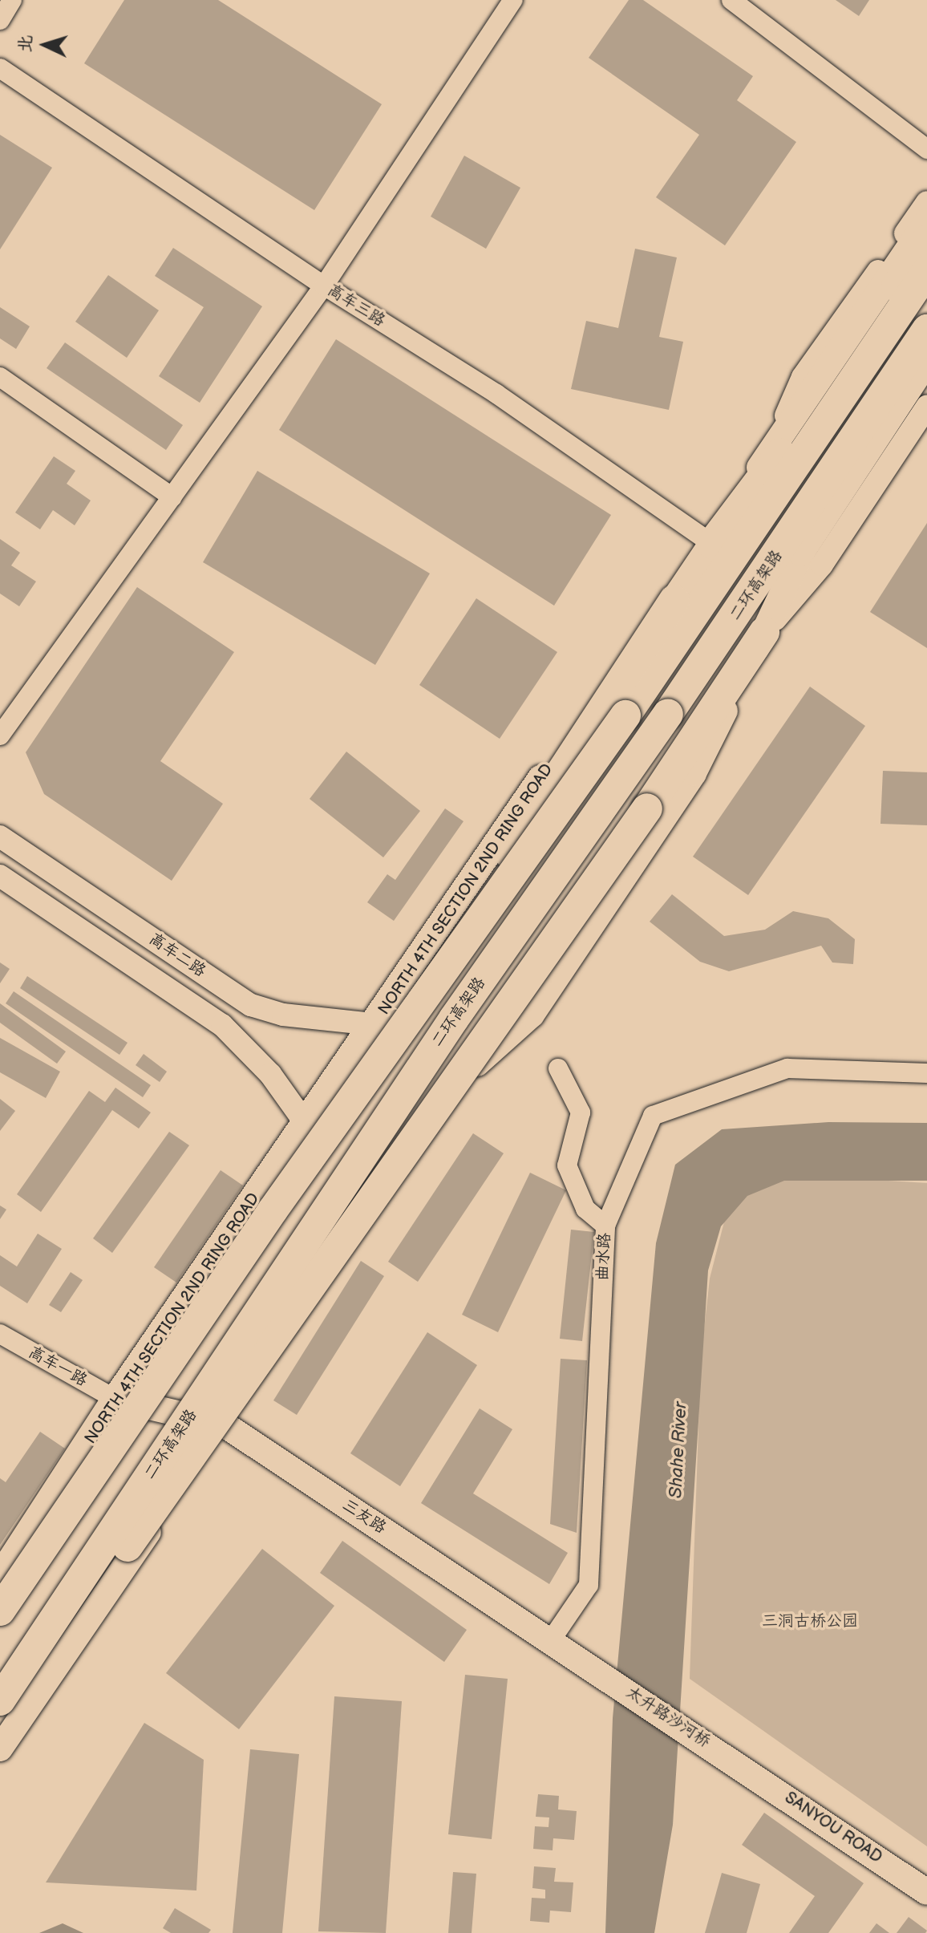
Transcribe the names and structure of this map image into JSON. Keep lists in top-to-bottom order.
{
  "streets": {
    "highway": ["二环高架路"],
    "main road": [
      "NORTH 4TH SECTION 2ND RING ROAD",
      "三友路",
      "太升路沙河桥",
      "SANYOU ROAD"
    ],
    "street": [
      "高车三路",
      "高车二路",
      "曲水路",
      "高车一路"
    ]
  },
  "crossings": [
    ["高车三路", "NORTH 4TH SECTION 2ND RING ROAD"],
    ["NORTH 4TH SECTION 2ND RING ROAD", "高车二路"],
    ["NORTH 4TH SECTION 2ND RING ROAD", "高车一路"],
    ["NORTH 4TH SECTION 2ND RING ROAD", "三友路"],
    ["曲水路", "三友路"],
    ["高车一路", "三友路"],
    ["三友路", "太升路沙河桥"],
    ["太升路沙河桥", "SANYOU ROAD"]
  ],
  "water": ["Shahe River"],
  "parks": ["三洞古桥公园"],
  "north": "left"
}
